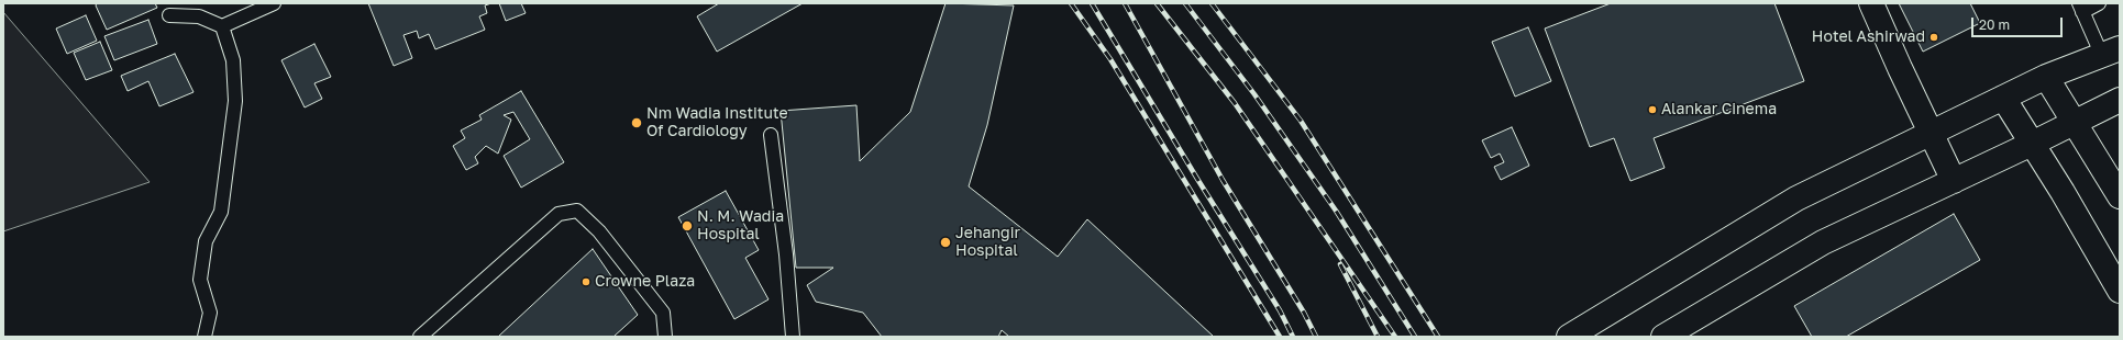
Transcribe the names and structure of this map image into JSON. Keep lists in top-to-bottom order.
{
  "places": [
    "Hotel Ashirwad",
    "Alankar Cinema",
    "Nm Wadia Institute Of Cardiology",
    "N. M. Wadia Hospital",
    "Jehangir Hospital",
    "Crowne Plaza"
  ],
  "scale_bar": "20 m"
}
